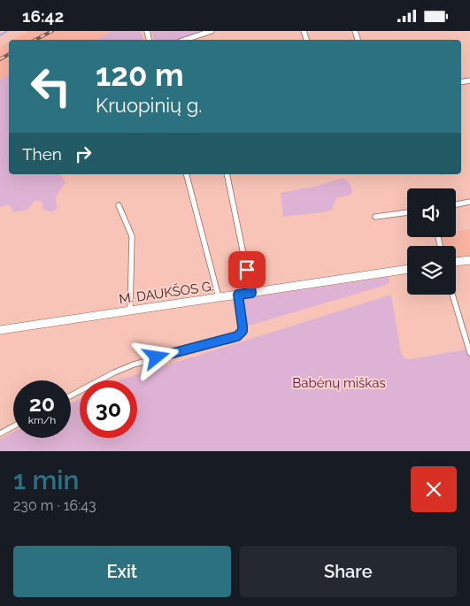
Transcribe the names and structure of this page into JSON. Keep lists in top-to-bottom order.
{
  "streets": {
    "main road": ["M. DAUKŠOS G."]
  },
  "parks": ["Babėnų miškas"],
  "page": {
    "status": "16:42",
    "turn": ["120 m", "Kruopinių g."],
    "then": "Then",
    "speed": "20 km/h",
    "limit": "30",
    "heading": ["1 min", "230 m · 16:43"],
    "buttons": ["Exit", "Share"]
  }
}
